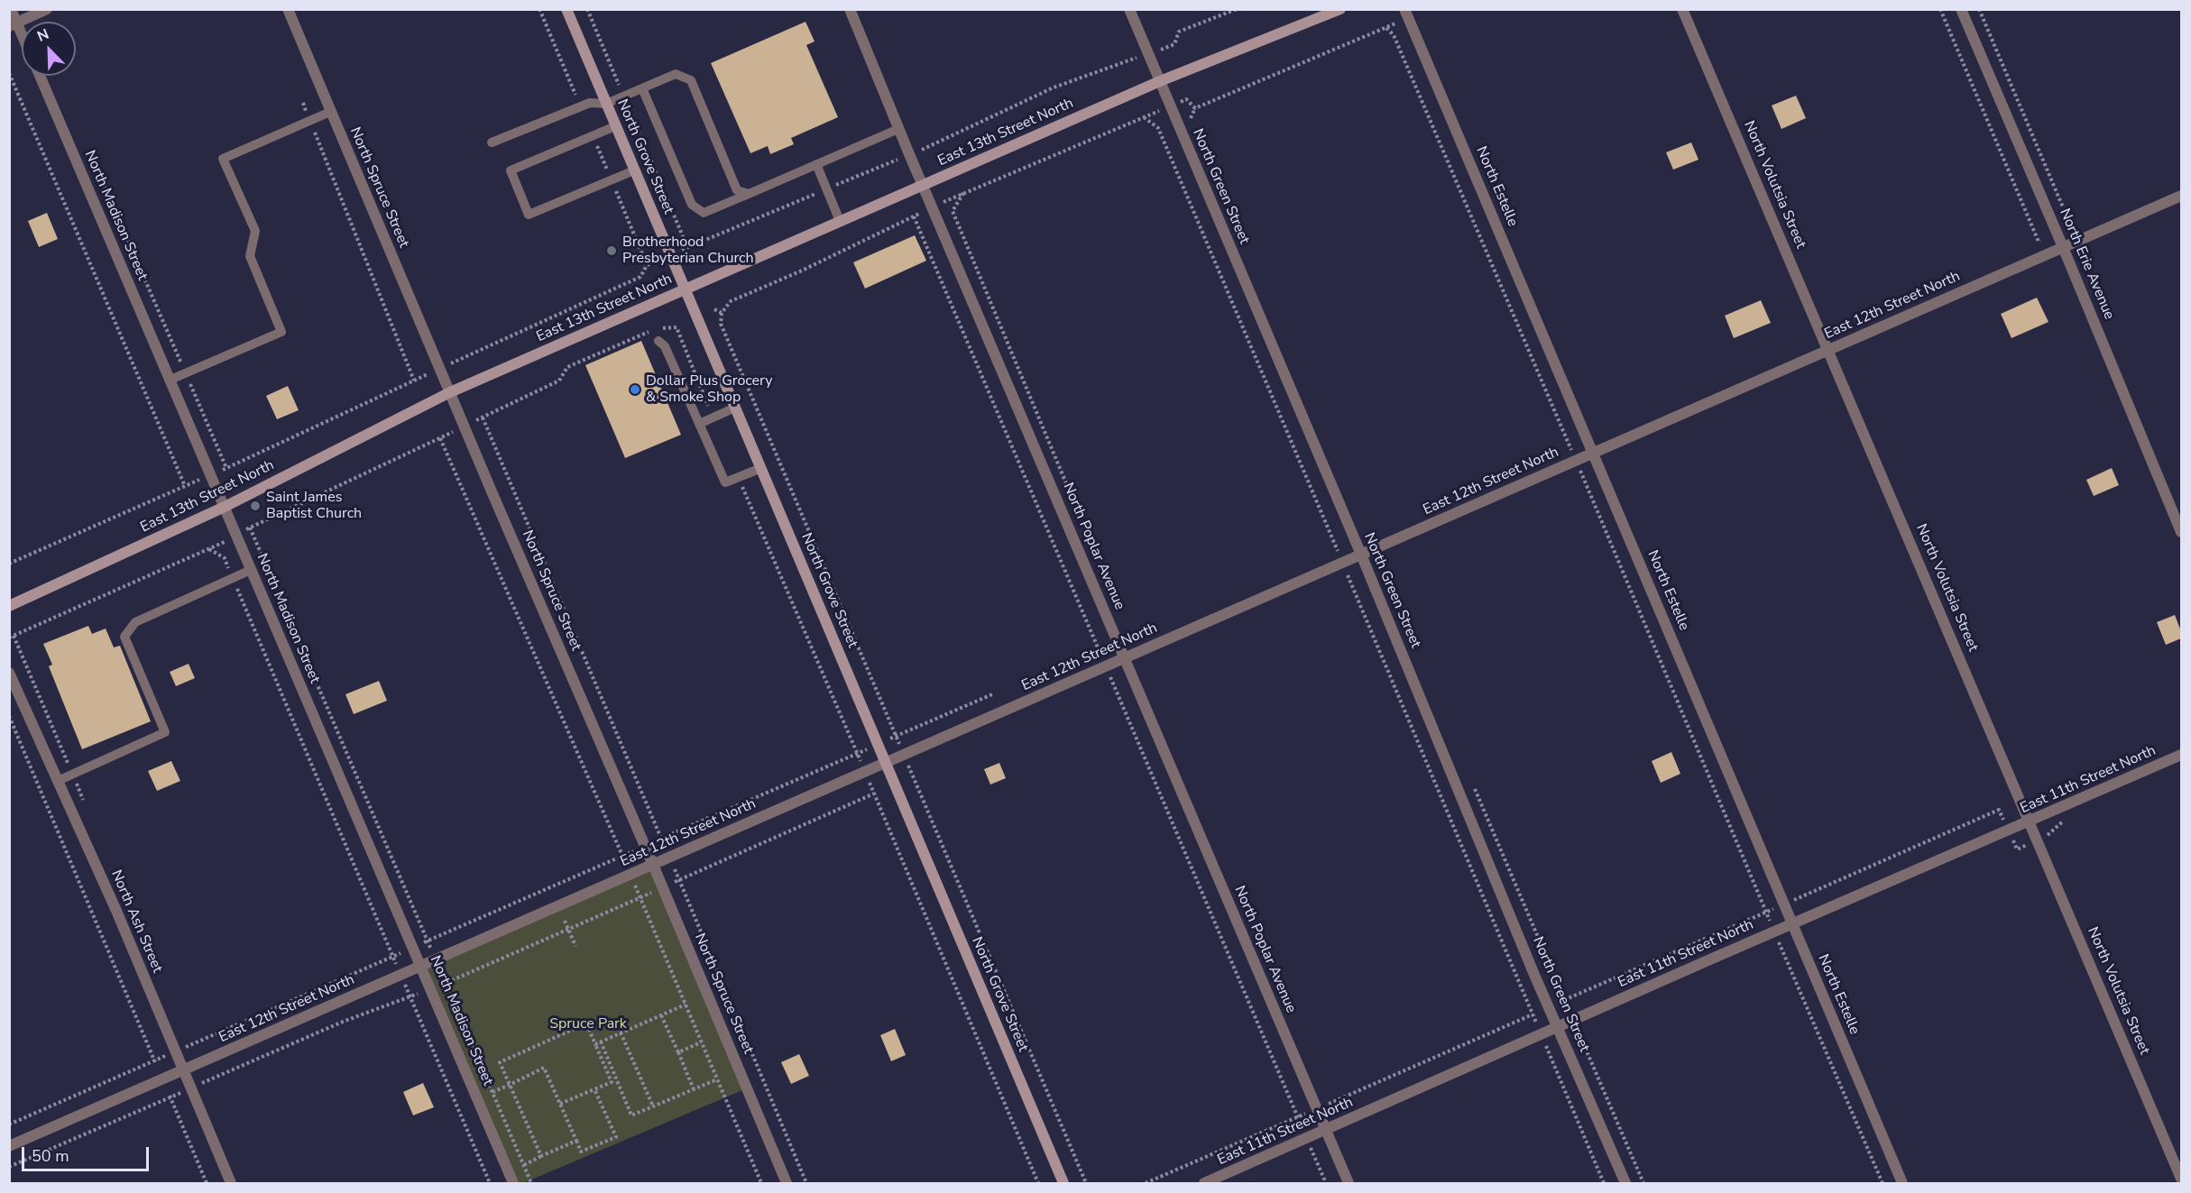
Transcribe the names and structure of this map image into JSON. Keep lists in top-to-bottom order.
{
  "streets": {
    "main road": ["East 13th Street North", "North Grove Street"],
    "street": [
      "North Volutsia Street",
      "North Green Street",
      "North Estelle",
      "North Spruce Street",
      "North Madison Street",
      "North Erie Avenue",
      "East 12th Street North",
      "North Poplar Avenue",
      "East 11th Street North",
      "North Ash Street"
    ]
  },
  "crossings": [
    ["East 13th Street North", "North Grove Street"],
    ["East 13th Street North", "North Green Street"],
    ["East 13th Street North", "North Spruce Street"],
    ["East 13th Street North", "North Madison Street"],
    ["East 13th Street North", "North Poplar Avenue"],
    ["North Grove Street", "East 12th Street North"],
    ["North Volutsia Street", "East 12th Street North"],
    ["North Volutsia Street", "East 11th Street North"],
    ["North Green Street", "East 12th Street North"],
    ["North Green Street", "East 11th Street North"],
    ["North Estelle", "East 12th Street North"],
    ["North Estelle", "East 11th Street North"],
    ["North Spruce Street", "East 12th Street North"],
    ["North Madison Street", "East 12th Street North"],
    ["North Erie Avenue", "East 12th Street North"],
    ["East 12th Street North", "North Poplar Avenue"],
    ["East 12th Street North", "North Ash Street"],
    ["North Poplar Avenue", "East 11th Street North"]
  ],
  "parks": ["Spruce Park"],
  "places": ["Brotherhood Presbyterian Church", "Dollar Plus Grocery & Smoke Shop", "Saint James Baptist Church"],
  "scale_bar": "50 m",
  "north": "top left"
}
